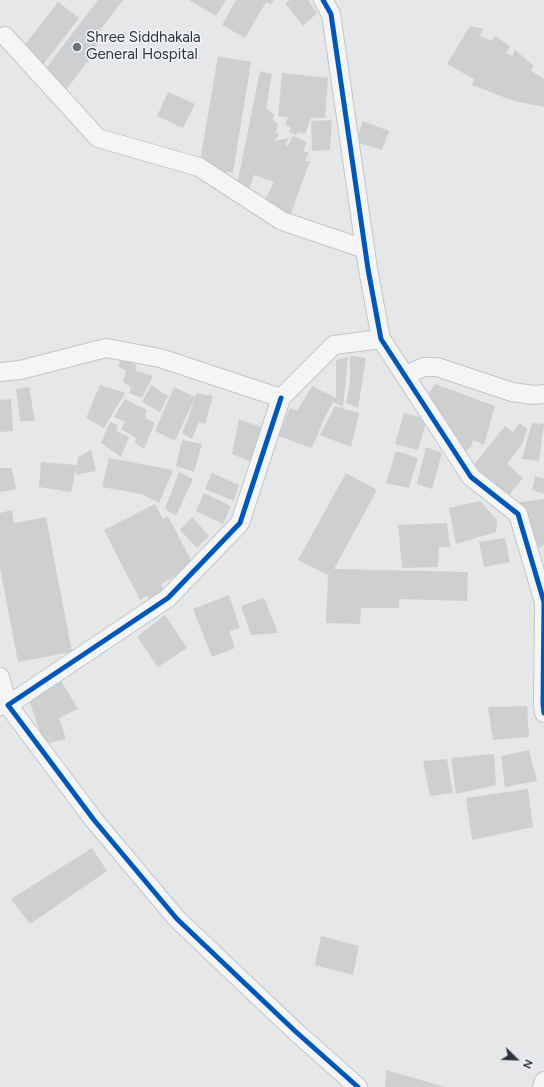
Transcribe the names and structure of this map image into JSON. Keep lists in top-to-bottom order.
{
  "places": ["Shree Siddhakala General Hospital"],
  "north": "bottom right"
}
